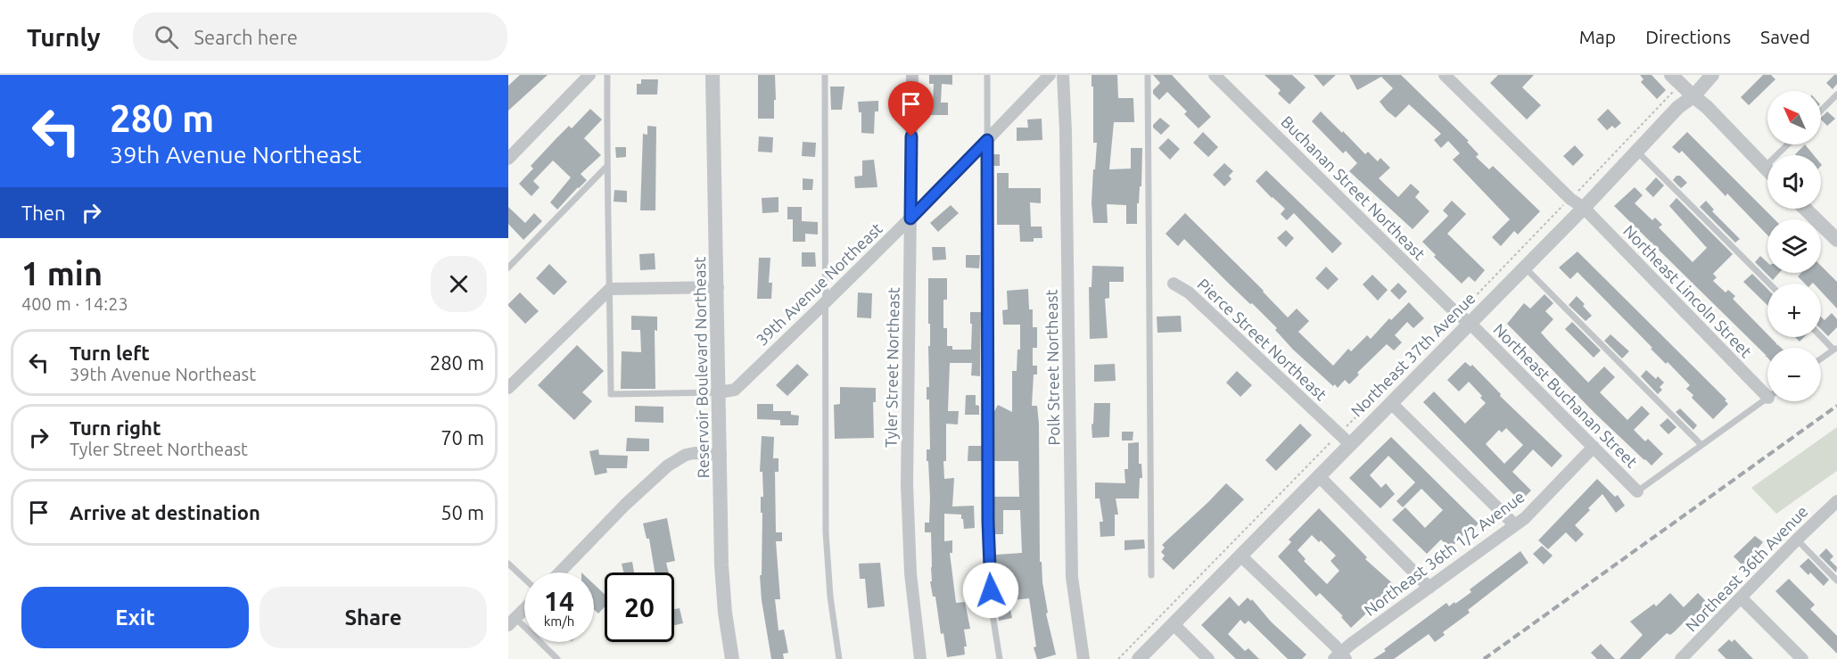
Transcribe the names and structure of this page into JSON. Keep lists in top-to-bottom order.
{
  "streets": {
    "street": [
      "Buchanan Street Northeast",
      "39th Avenue Northeast",
      "Northeast Lincoln Street",
      "Pierce Street Northeast",
      "Northeast 37th Avenue",
      "Reservoir Boulevard Northeast",
      "Tyler Street Northeast",
      "Polk Street Northeast",
      "Northeast Buchanan Street",
      "Northeast 36th 1/2 Avenue",
      "Northeast 36th Avenue"
    ]
  },
  "crossings": [
    ["Buchanan Street Northeast", "Northeast 37th Avenue"],
    ["Buchanan Street Northeast", "Northeast Buchanan Street"],
    ["39th Avenue Northeast", "Reservoir Boulevard Northeast"],
    ["39th Avenue Northeast", "Tyler Street Northeast"],
    ["Northeast Lincoln Street", "Northeast 37th Avenue"],
    ["Pierce Street Northeast", "Northeast 37th Avenue"],
    ["Northeast 37th Avenue", "Northeast Buchanan Street"],
    ["Northeast Buchanan Street", "Northeast 36th 1/2 Avenue"]
  ],
  "north": "top left",
  "page": {
    "header": "Turnly",
    "search": "Search here",
    "nav": ["Map", "Directions", "Saved"],
    "turn": ["280 m", "39th Avenue Northeast"],
    "map_buttons": ["+", "−"],
    "then": "Then",
    "heading": ["1 min", "400 m · 14:23"],
    "list": [
      {
        "name": "Turn left",
        "note": "39th Avenue Northeast",
        "value": "280 m"
      },
      {
        "name": "Turn right",
        "note": "Tyler Street Northeast",
        "value": "70 m"
      },
      {
        "name": "Arrive at destination",
        "value": "50 m"
      }
    ],
    "speed": "14 km/h",
    "limit": "20",
    "buttons": ["Exit", "Share"]
  }
}
